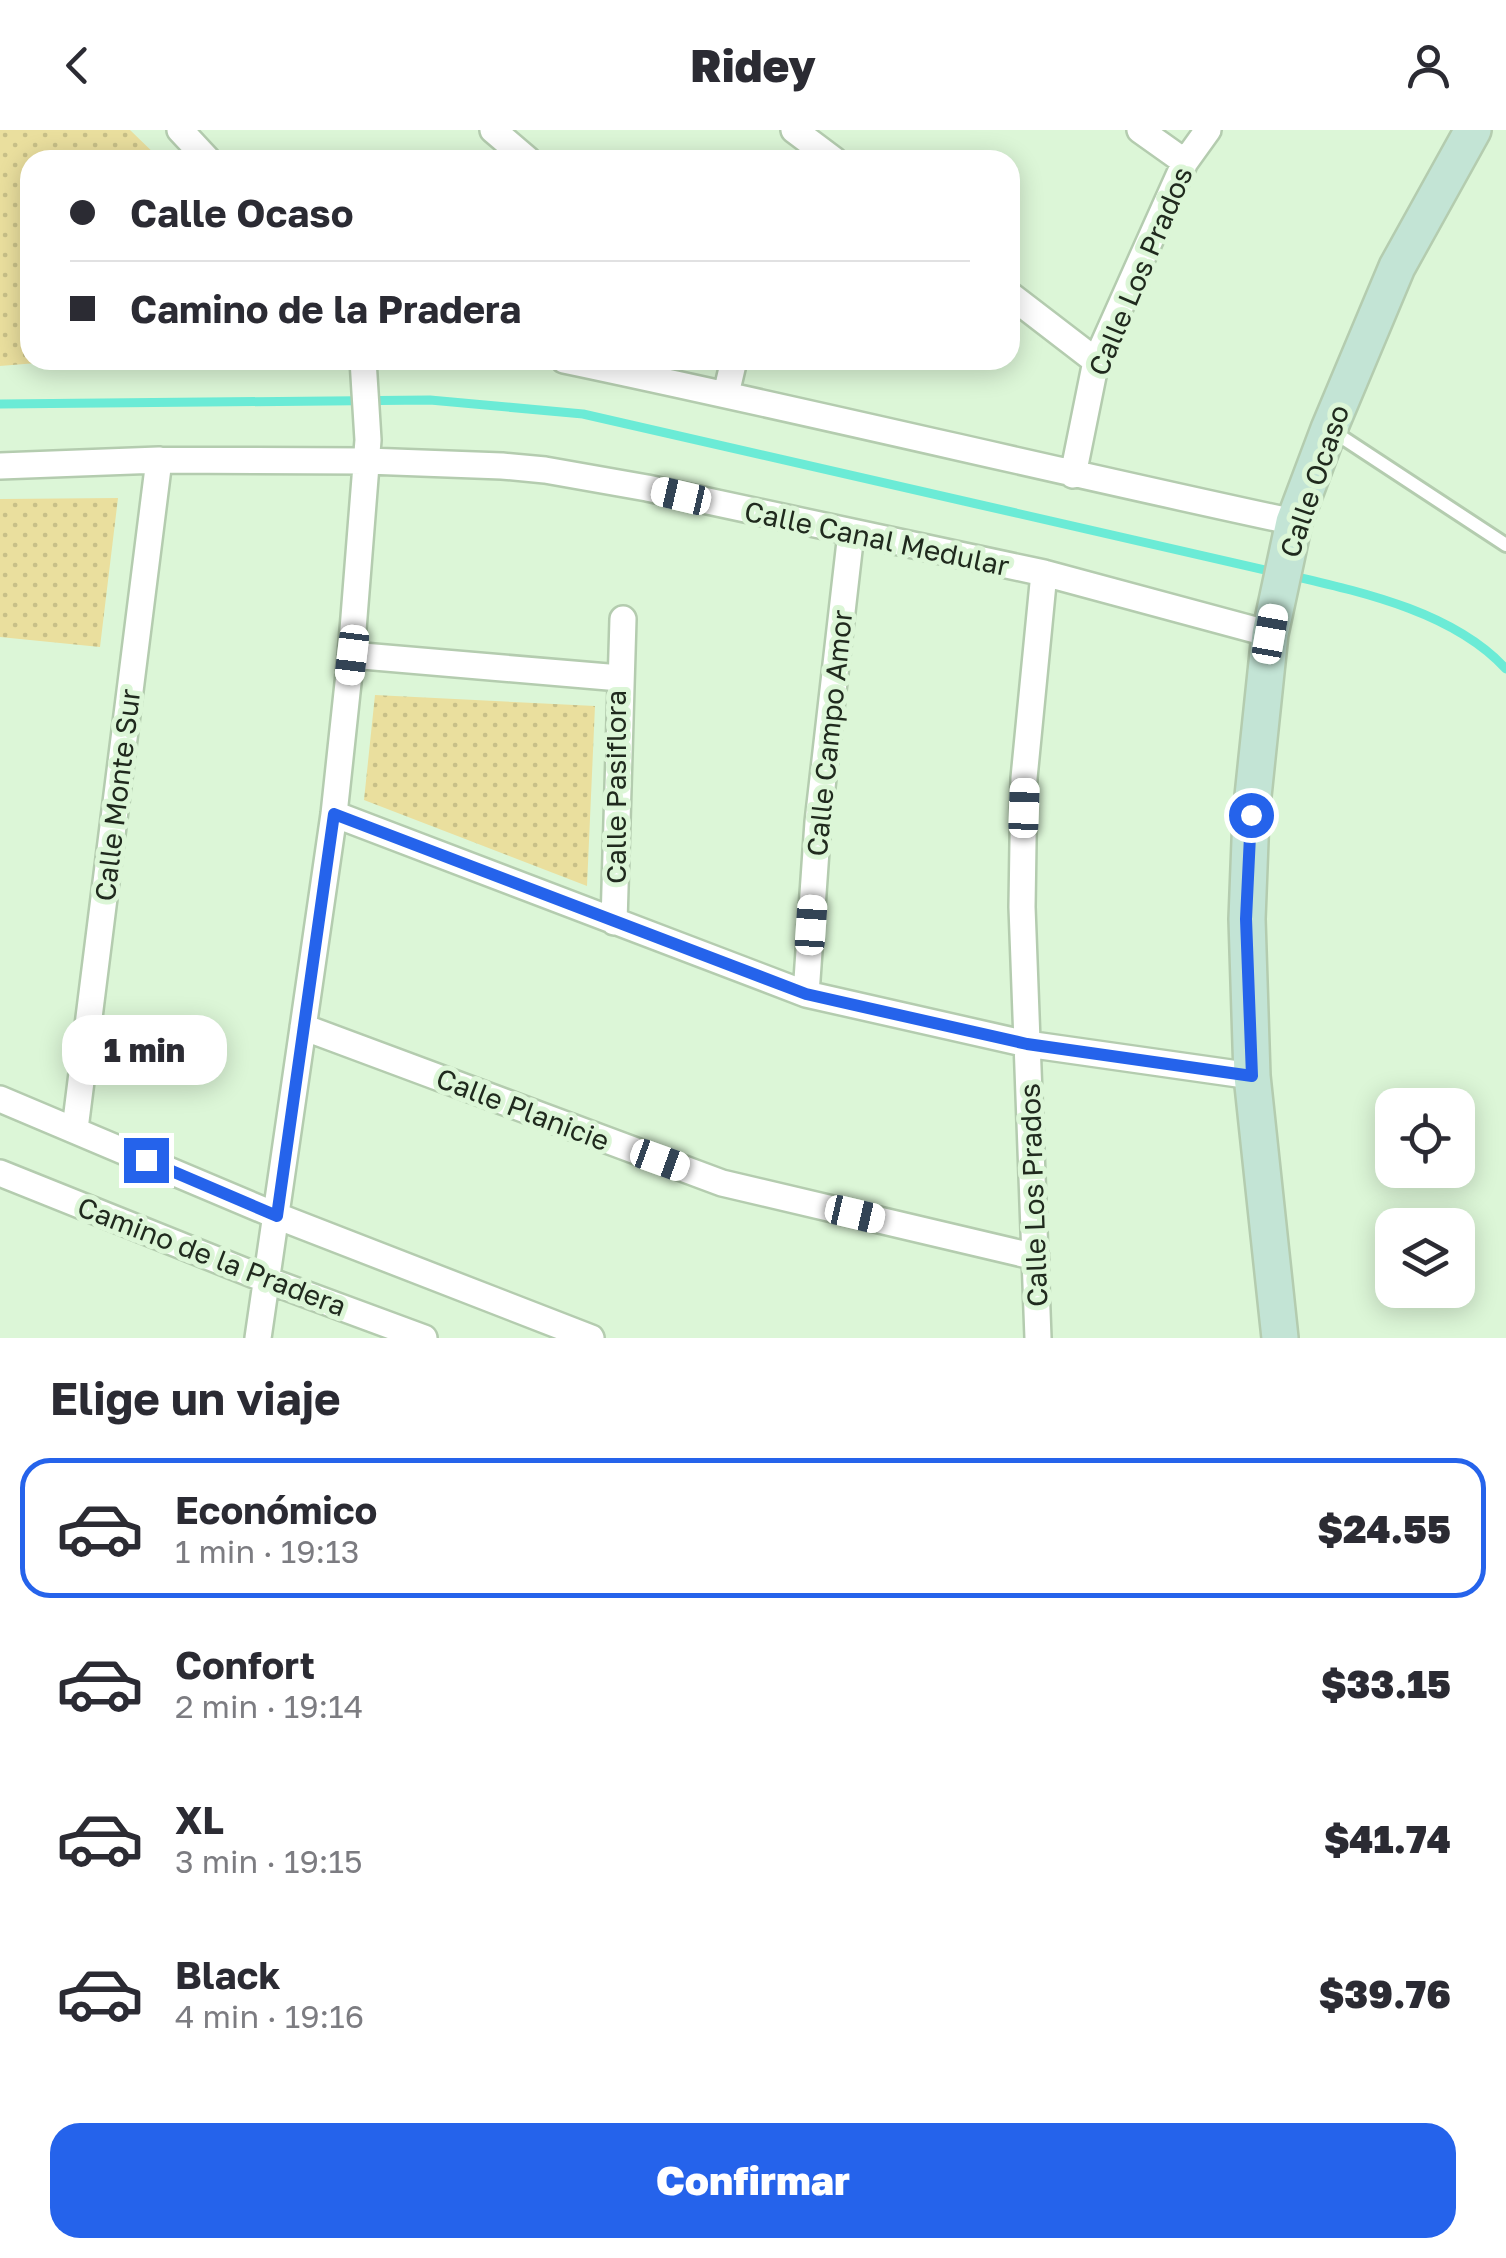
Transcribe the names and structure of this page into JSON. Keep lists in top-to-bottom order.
{
  "streets": {
    "street": [
      "Calle Los Prados",
      "Calle Ocaso",
      "Calle Canal Medular",
      "Calle Campo Amor",
      "Calle Pasiflora",
      "Calle Monte Sur",
      "Calle Planicie",
      "Camino de la Pradera"
    ]
  },
  "crossings": [
    ["Calle Los Prados", "Calle Canal Medular"],
    ["Calle Los Prados", "Calle Planicie"],
    ["Calle Ocaso", "Calle Canal Medular"],
    ["Calle Canal Medular", "Calle Campo Amor"],
    ["Calle Canal Medular", "Calle Monte Sur"]
  ],
  "page": {
    "header": "Ridey",
    "banner": ["Calle Ocaso", "Camino de la Pradera"],
    "bubble": "1 min",
    "heading": "Elige un viaje",
    "list": [
      {
        "name": "Económico",
        "note": "1 min · 19:13",
        "value": "$24.55"
      },
      {
        "name": "Confort",
        "note": "2 min · 19:14",
        "value": "$33.15"
      },
      {
        "name": "XL",
        "note": "3 min · 19:15",
        "value": "$41.74"
      },
      {
        "name": "Black",
        "note": "4 min · 19:16",
        "value": "$39.76"
      }
    ],
    "buttons": "Confirmar"
  }
}
